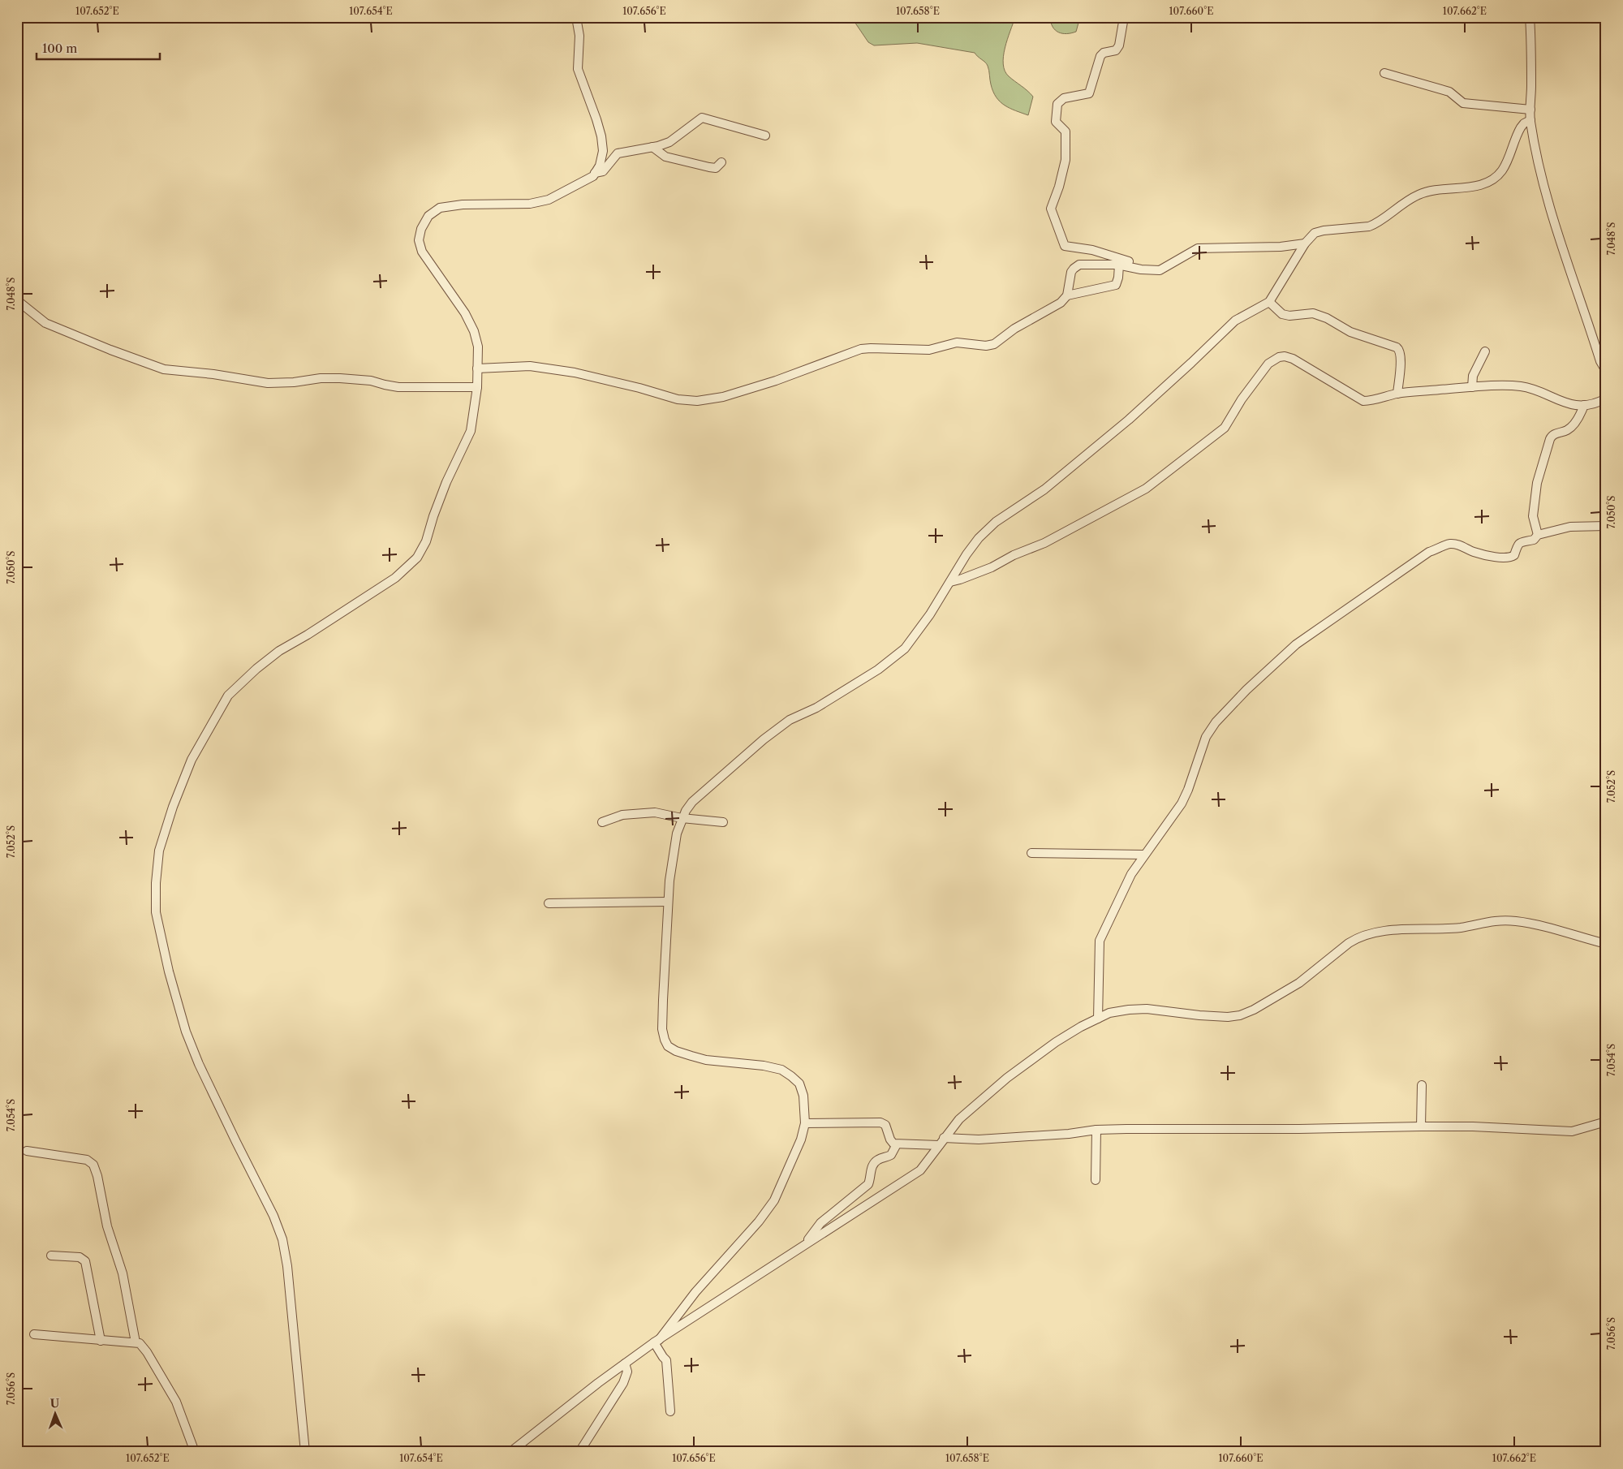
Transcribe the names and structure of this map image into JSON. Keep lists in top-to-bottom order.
{
  "scale_bar": "100 m",
  "north": "top",
  "coordinates": [
    "107.652°E",
    "107.654°E",
    "107.656°E",
    "107.658°E",
    "107.660°E",
    "107.662°E",
    "7.048°S",
    "7.050°S",
    "7.052°S",
    "7.054°S",
    "7.056°S"
  ]
}
